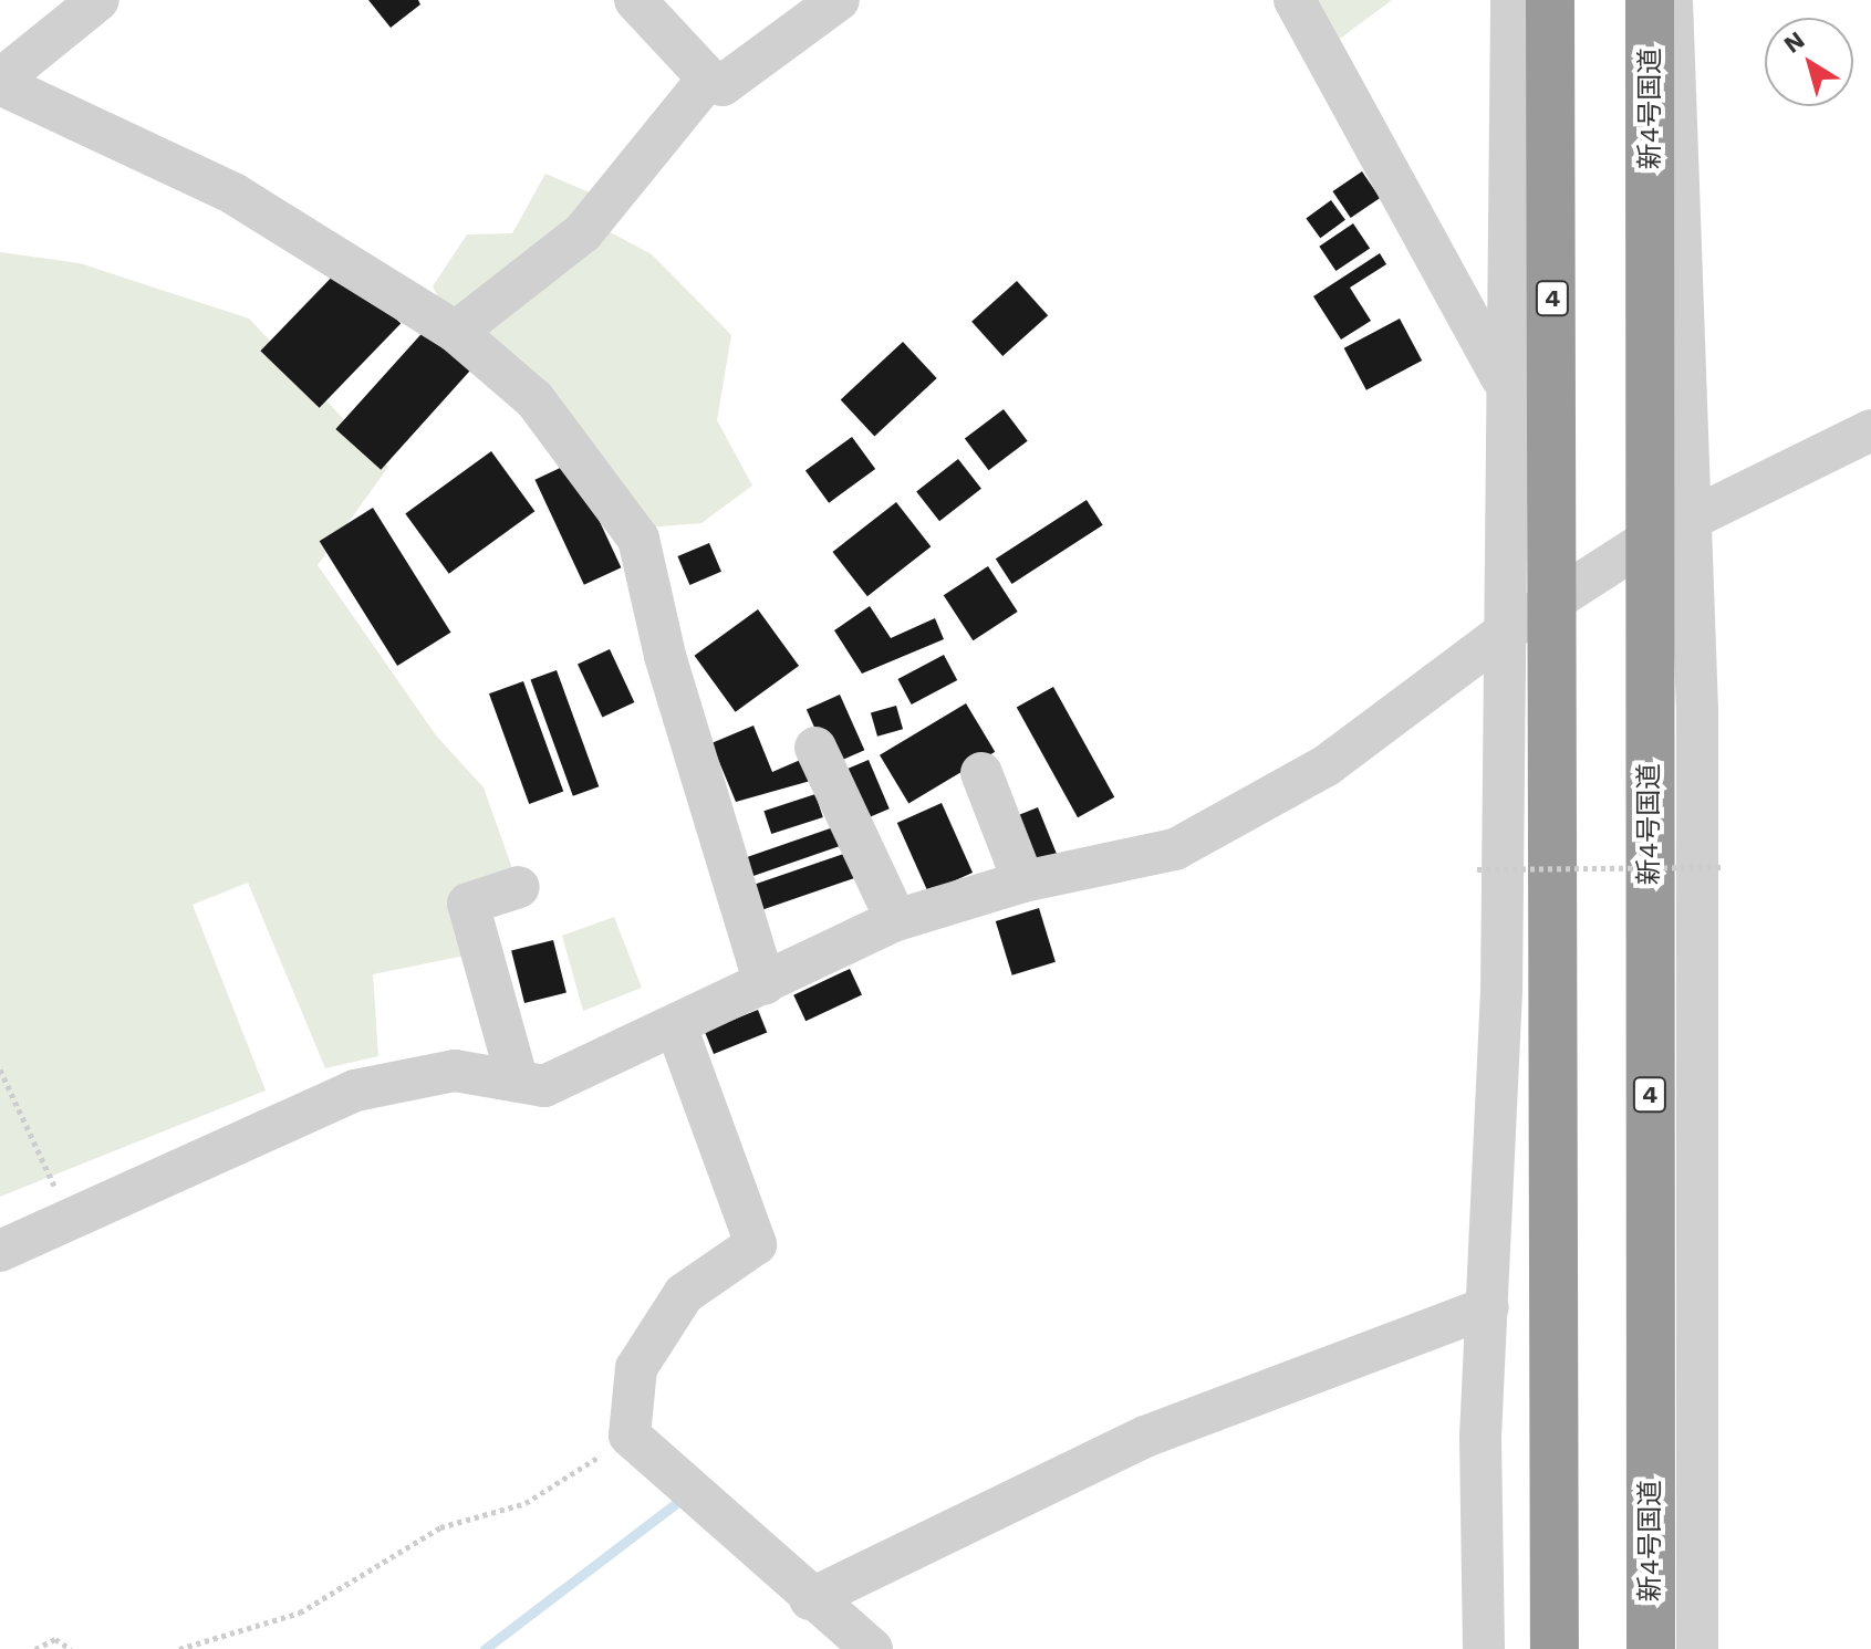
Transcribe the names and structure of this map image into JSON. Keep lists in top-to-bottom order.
{
  "streets": {
    "highway": ["新4号国道", "4"]
  },
  "north": "top left"
}
